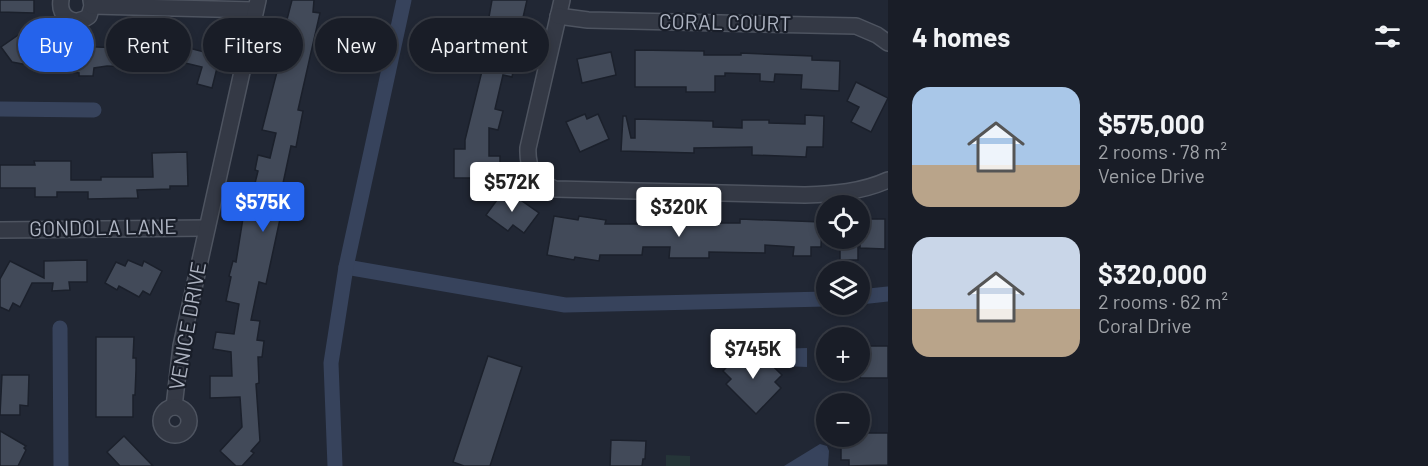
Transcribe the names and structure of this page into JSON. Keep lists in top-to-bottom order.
{
  "streets": {
    "street": ["CORAL COURT", "GONDOLA LANE", "VENICE DRIVE"]
  },
  "crossings": [
    ["GONDOLA LANE", "VENICE DRIVE"]
  ],
  "page": {
    "heading": "4 homes",
    "chip": [
      "Buy",
      "Rent",
      "Filters",
      "New",
      "Apartment"
    ],
    "list": [
      {
        "name": "$575,000",
        "note": "2 rooms · 78 m² · Venice Drive"
      },
      {
        "name": "$320,000",
        "note": "2 rooms · 62 m² · Coral Drive"
      }
    ],
    "price": [
      "$572K",
      "$575K",
      "$320K",
      "$745K"
    ],
    "map_buttons": ["+", "−"]
  }
}
